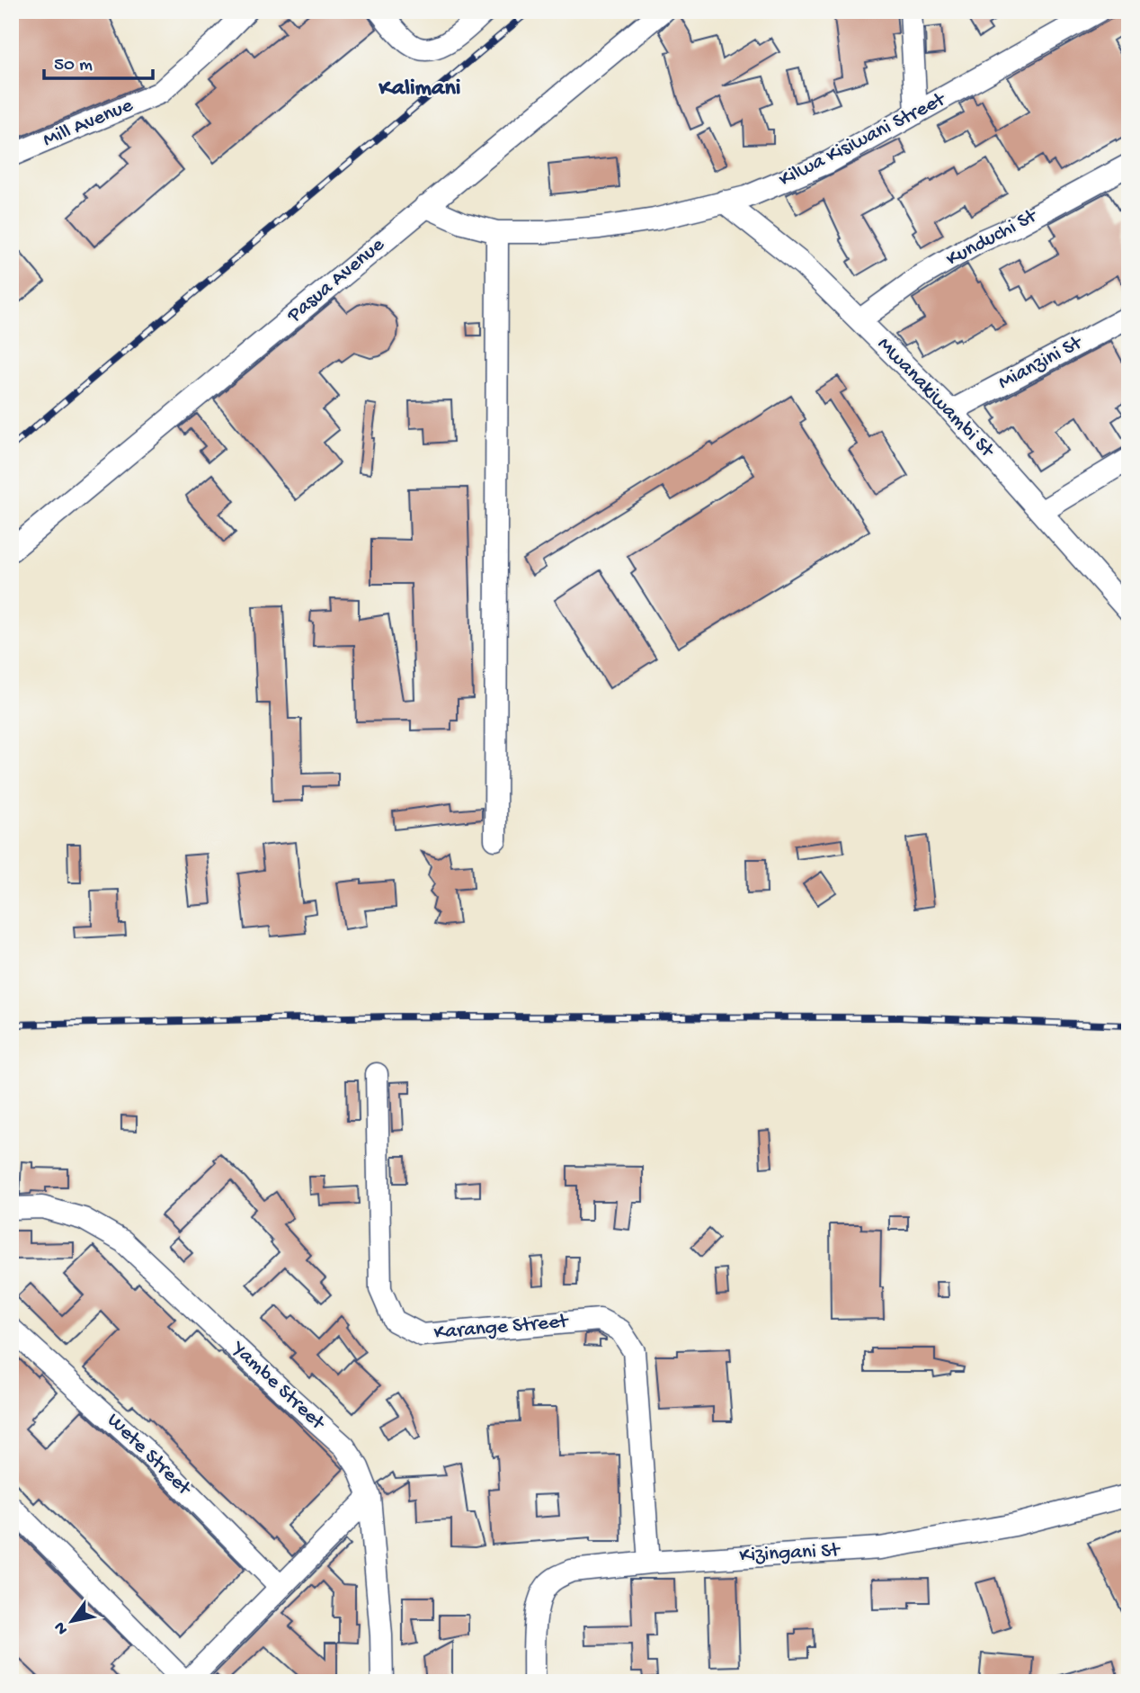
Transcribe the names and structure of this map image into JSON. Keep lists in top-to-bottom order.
{
  "streets": {
    "street": [
      "Mill Avenue",
      "Kilwa Kisiwani Street",
      "Kunduchi St",
      "Pasua Avenue",
      "Mianzini St",
      "Mwanakiwambi St",
      "Karange Street",
      "Yambe Street",
      "Wete Street",
      "Kizingani St"
    ]
  },
  "crossings": [
    ["Kilwa Kisiwani Street", "Pasua Avenue"],
    ["Kilwa Kisiwani Street", "Mwanakiwambi St"],
    ["Kunduchi St", "Mwanakiwambi St"],
    ["Mianzini St", "Mwanakiwambi St"],
    ["Karange Street", "Kizingani St"]
  ],
  "districts": ["Kalimani"],
  "scale_bar": "50 m",
  "north": "bottom left"
}
